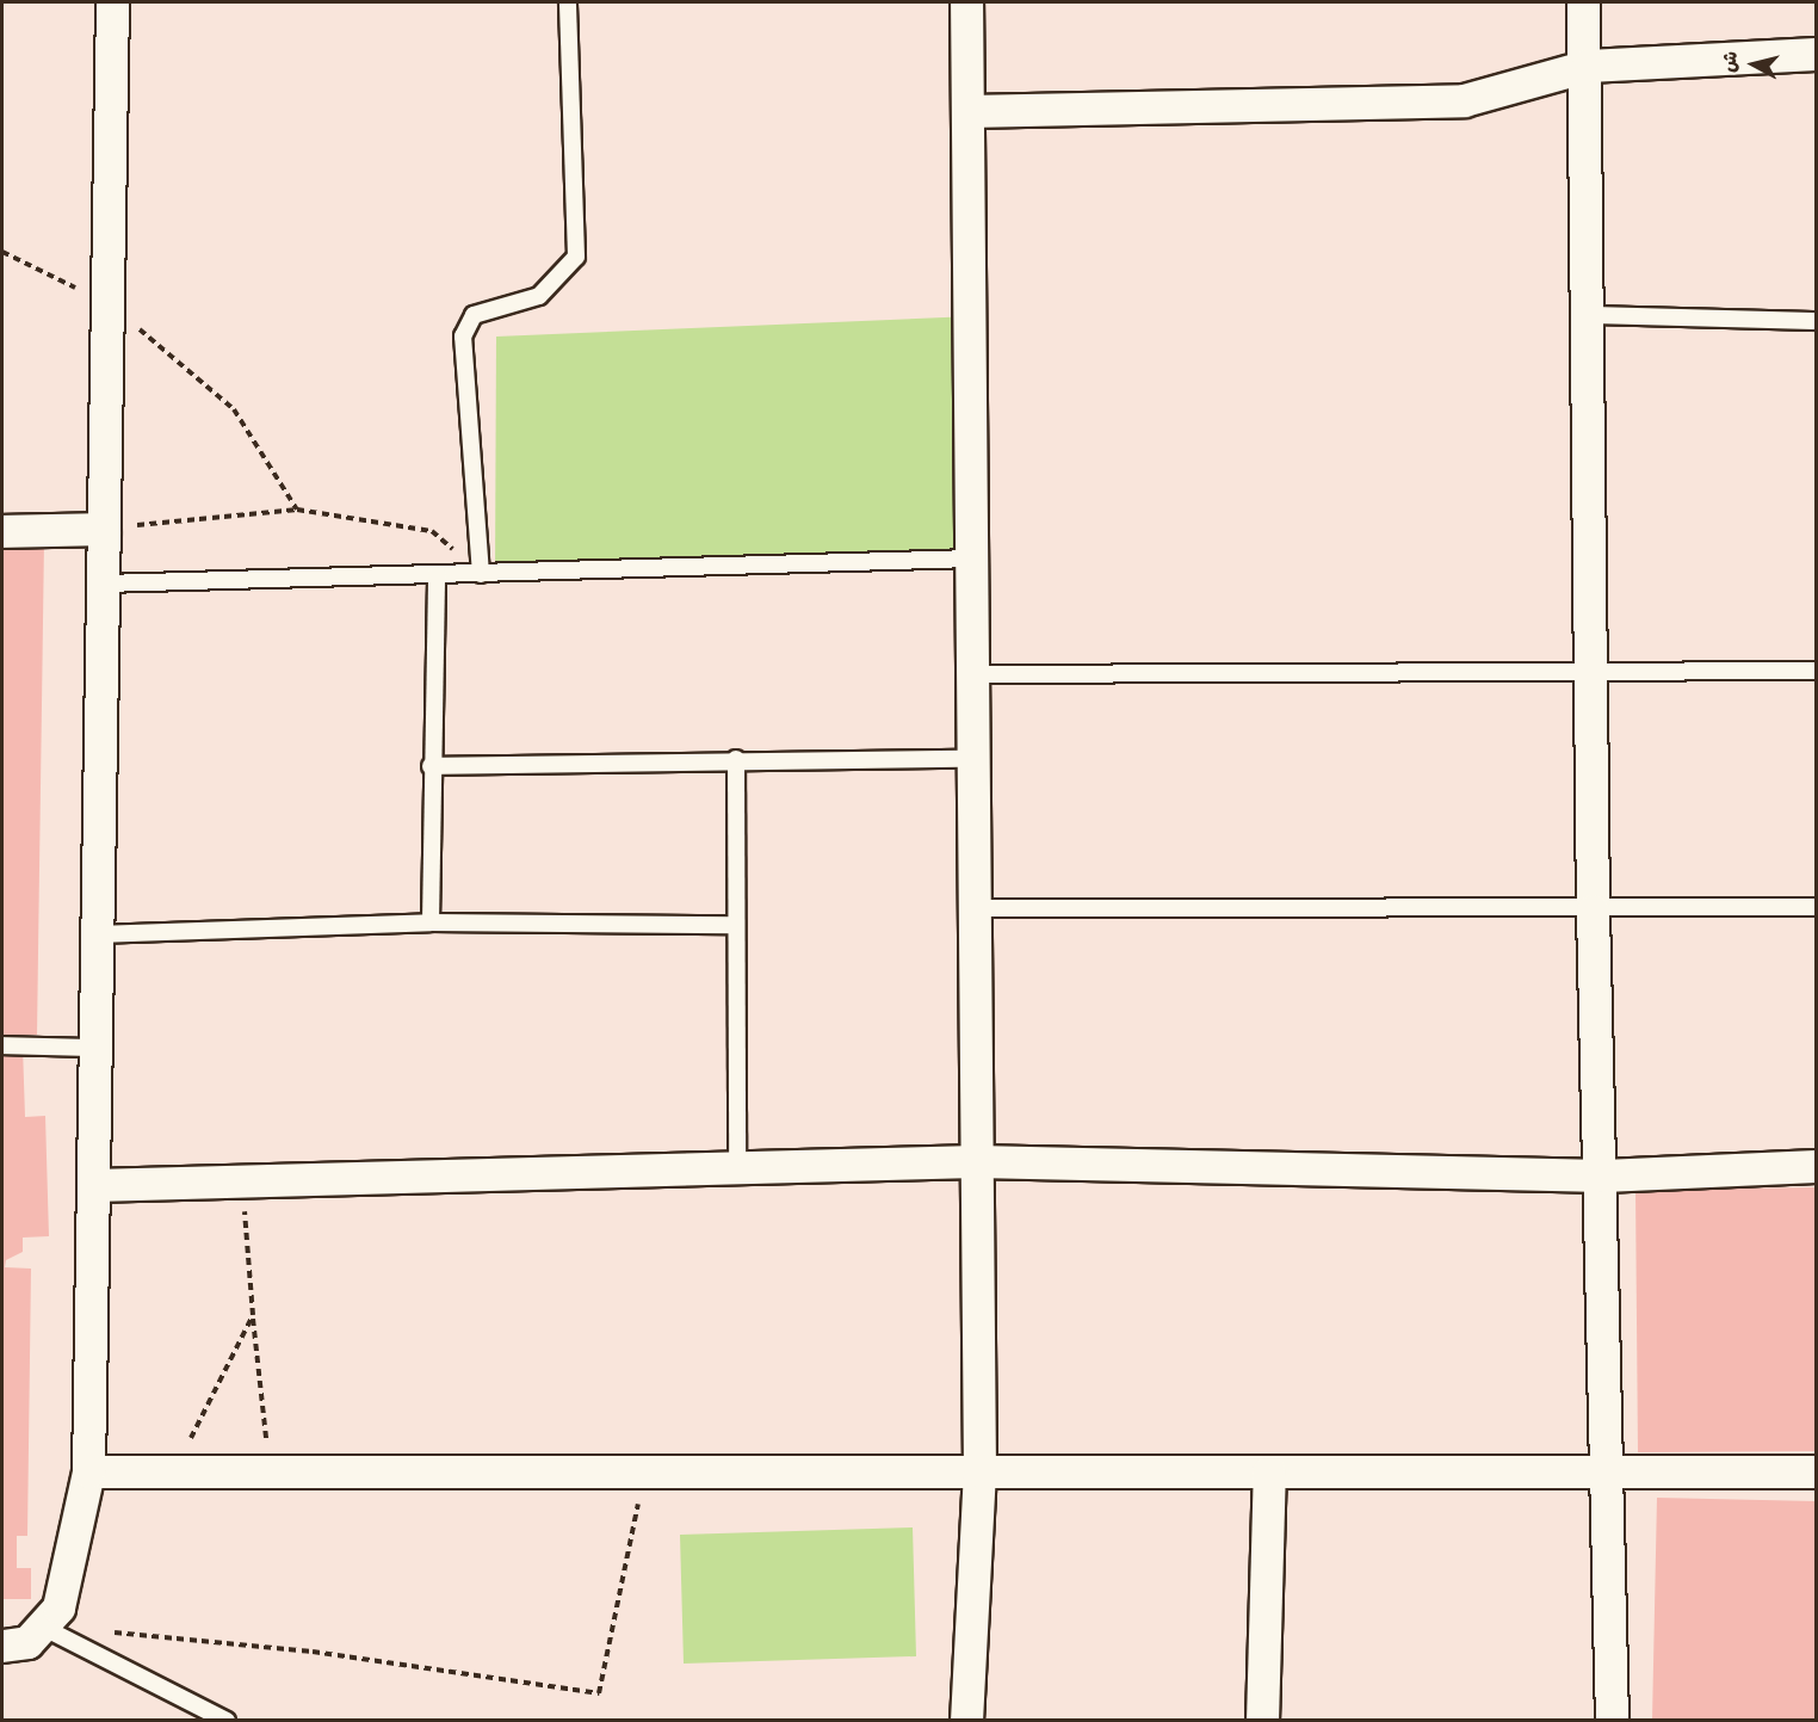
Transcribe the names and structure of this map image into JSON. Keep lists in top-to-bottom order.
{
  "north": "left"
}
